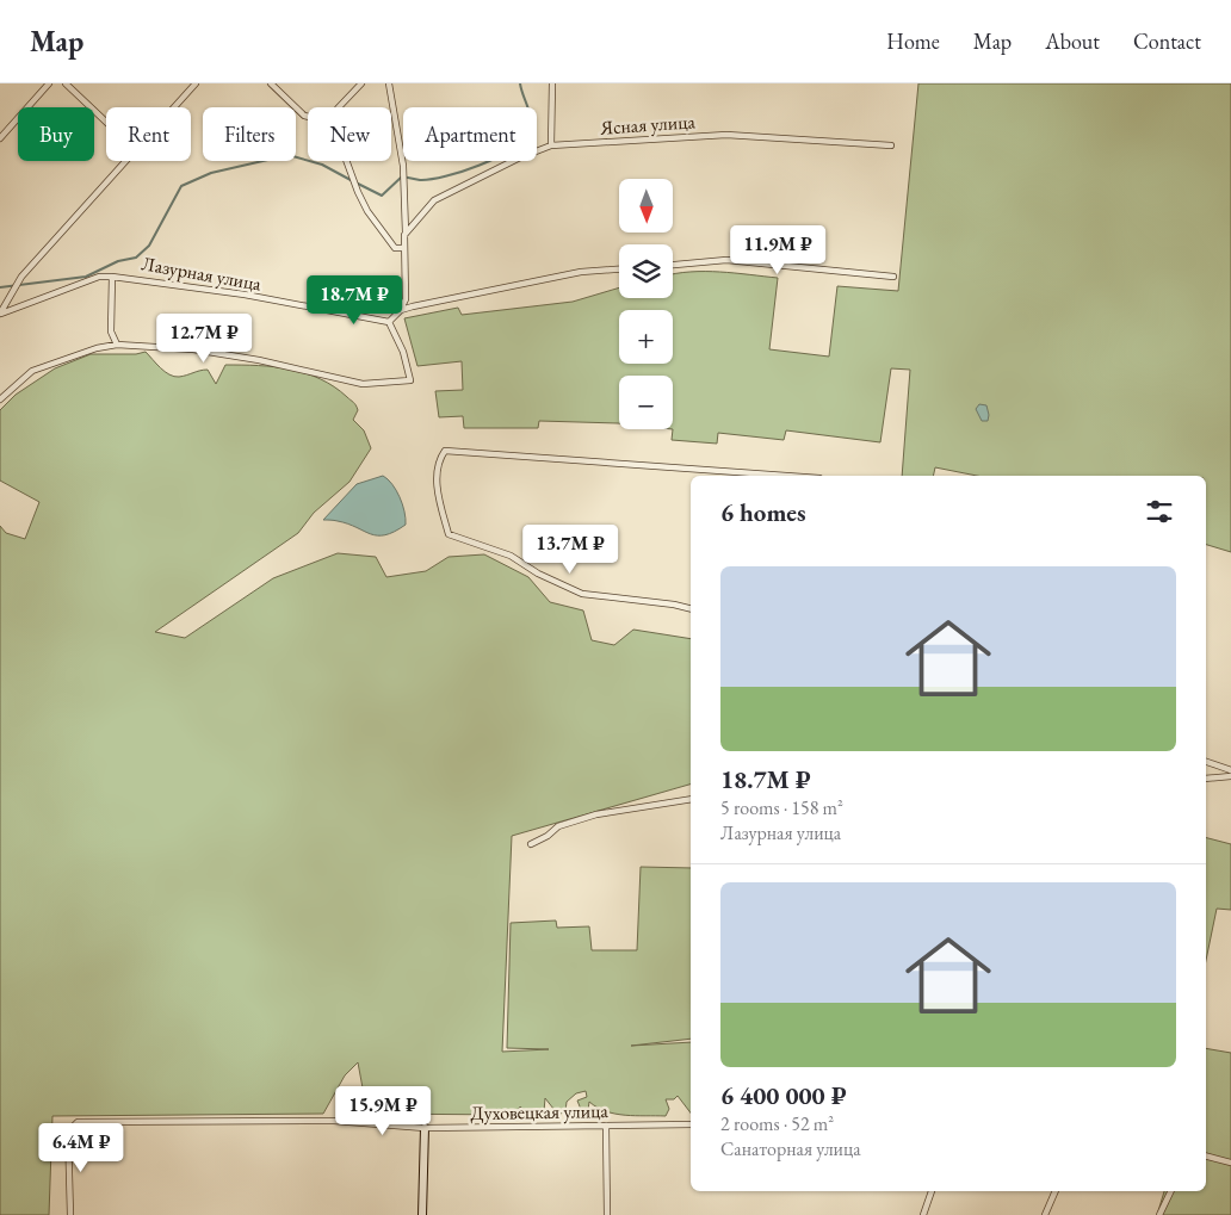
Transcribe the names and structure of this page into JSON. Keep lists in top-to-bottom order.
{
  "streets": {
    "street": ["Ясная улица", "Лазурная улица", "Духовецкая улица"]
  },
  "north": "bottom",
  "page": {
    "header": "Map",
    "nav": [
      "Home",
      "Map",
      "About",
      "Contact"
    ],
    "chip": [
      "Buy",
      "Rent",
      "Filters",
      "New",
      "Apartment"
    ],
    "map_buttons": ["+", "−"],
    "price": [
      "11.9M ₽",
      "18.7M ₽",
      "12.7M ₽",
      "13.7M ₽",
      "15.9M ₽",
      "6.4M ₽"
    ],
    "heading": "6 homes",
    "list": [
      {
        "name": "18.7M ₽",
        "note": "5 rooms · 158 m² · Лазурная улица"
      },
      {
        "name": "6 400 000 ₽",
        "note": "2 rooms · 52 m² · Санаторная улица"
      }
    ]
  }
}
